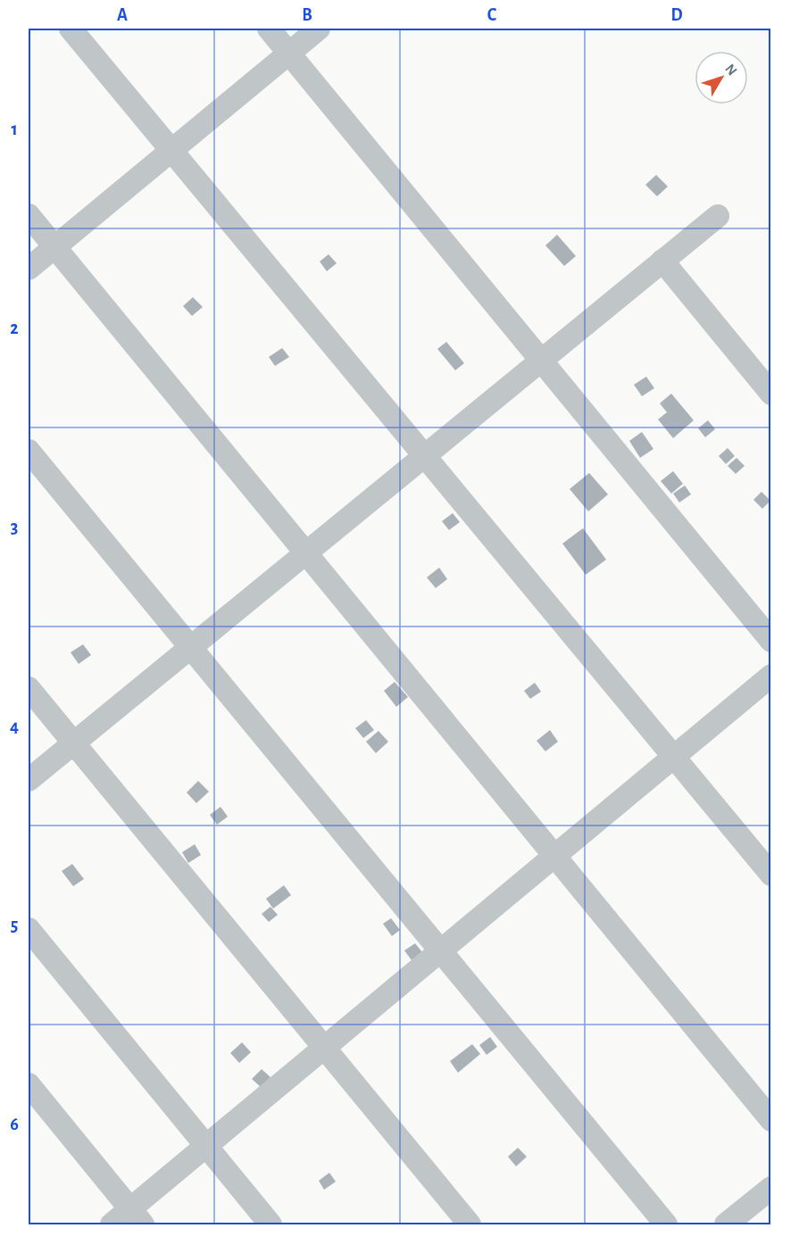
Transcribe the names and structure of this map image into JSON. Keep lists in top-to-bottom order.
{
  "north": "top right",
  "grid": {
    "columns": [
      "A",
      "B",
      "C",
      "D"
    ],
    "rows": [
      "1",
      "2",
      "3",
      "4",
      "5",
      "6"
    ]
  }
}
